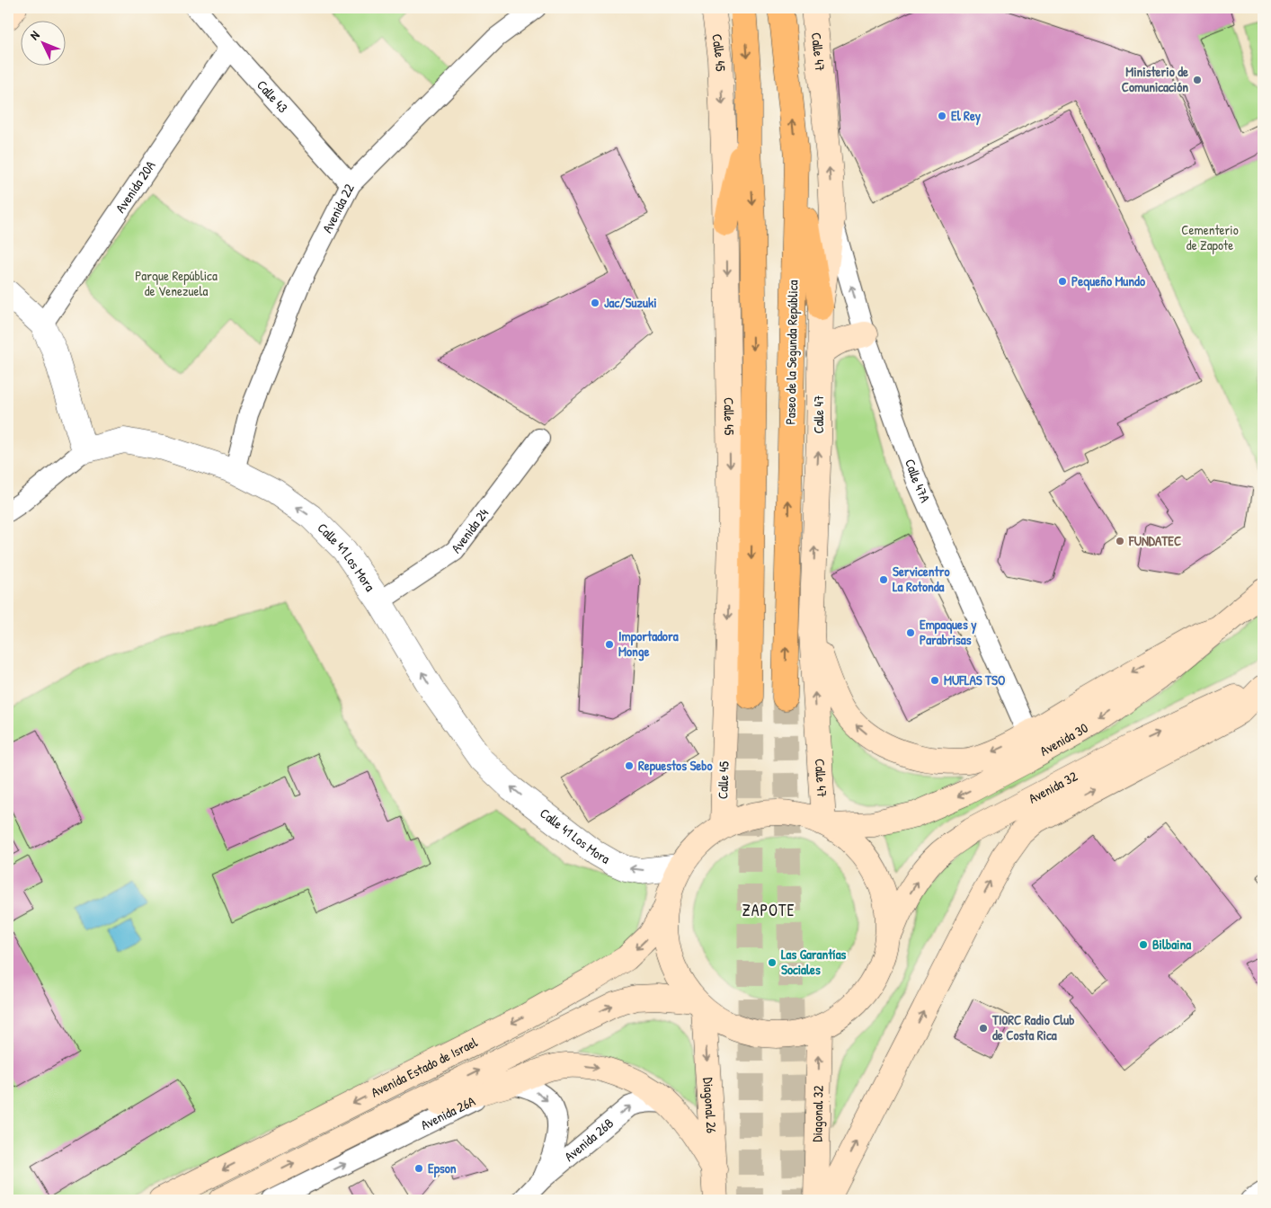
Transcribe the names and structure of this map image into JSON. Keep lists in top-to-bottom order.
{
  "streets": {
    "highway": ["Paseo de la Segunda República"],
    "main road": [
      "Calle 47",
      "Calle 45",
      "Avenida 30",
      "Avenida 32",
      "Avenida Estado de Israel",
      "Diagonal 26",
      "Diagonal 32"
    ],
    "street": [
      "Calle 43",
      "Avenida 20A",
      "Avenida 22",
      "Calle 47A",
      "Avenida 24",
      "Calle 41 Los Mora",
      "Avenida 26A",
      "Avenida 26B"
    ]
  },
  "crossings": [
    ["Calle 47", "Calle 47A"],
    ["Calle 47", "Avenida 30"],
    ["Calle 43", "Avenida 20A"],
    ["Calle 43", "Avenida 22"],
    ["Avenida 22", "Calle 41 Los Mora"],
    ["Avenida 24", "Calle 41 Los Mora"],
    ["Avenida Estado de Israel", "Diagonal 26"]
  ],
  "one_way": [
    "Calle 47",
    "Calle 45",
    "Calle 41 Los Mora",
    "Diagonal 26",
    "Avenida 26A",
    "Diagonal 32",
    "Avenida 26B"
  ],
  "districts": ["ZAPOTE"],
  "parks": ["Cementerio de Zapote", "Parque República de Venezuela"],
  "places": [
    "Ministerio de Comunicación",
    "El Rey",
    "Pequeño Mundo",
    "Jac/Suzuki",
    "FUNDATEC",
    "Servicentro La Rotonda",
    "Empaques y Parabrisas",
    "Importadora Monge",
    "MUFLAS TSO",
    "Repuestos Sebo",
    "Bilbaina",
    "Las Garantías Sociales",
    "TI0RC Radio Club de Costa Rica",
    "Epson"
  ],
  "north": "top left"
}
